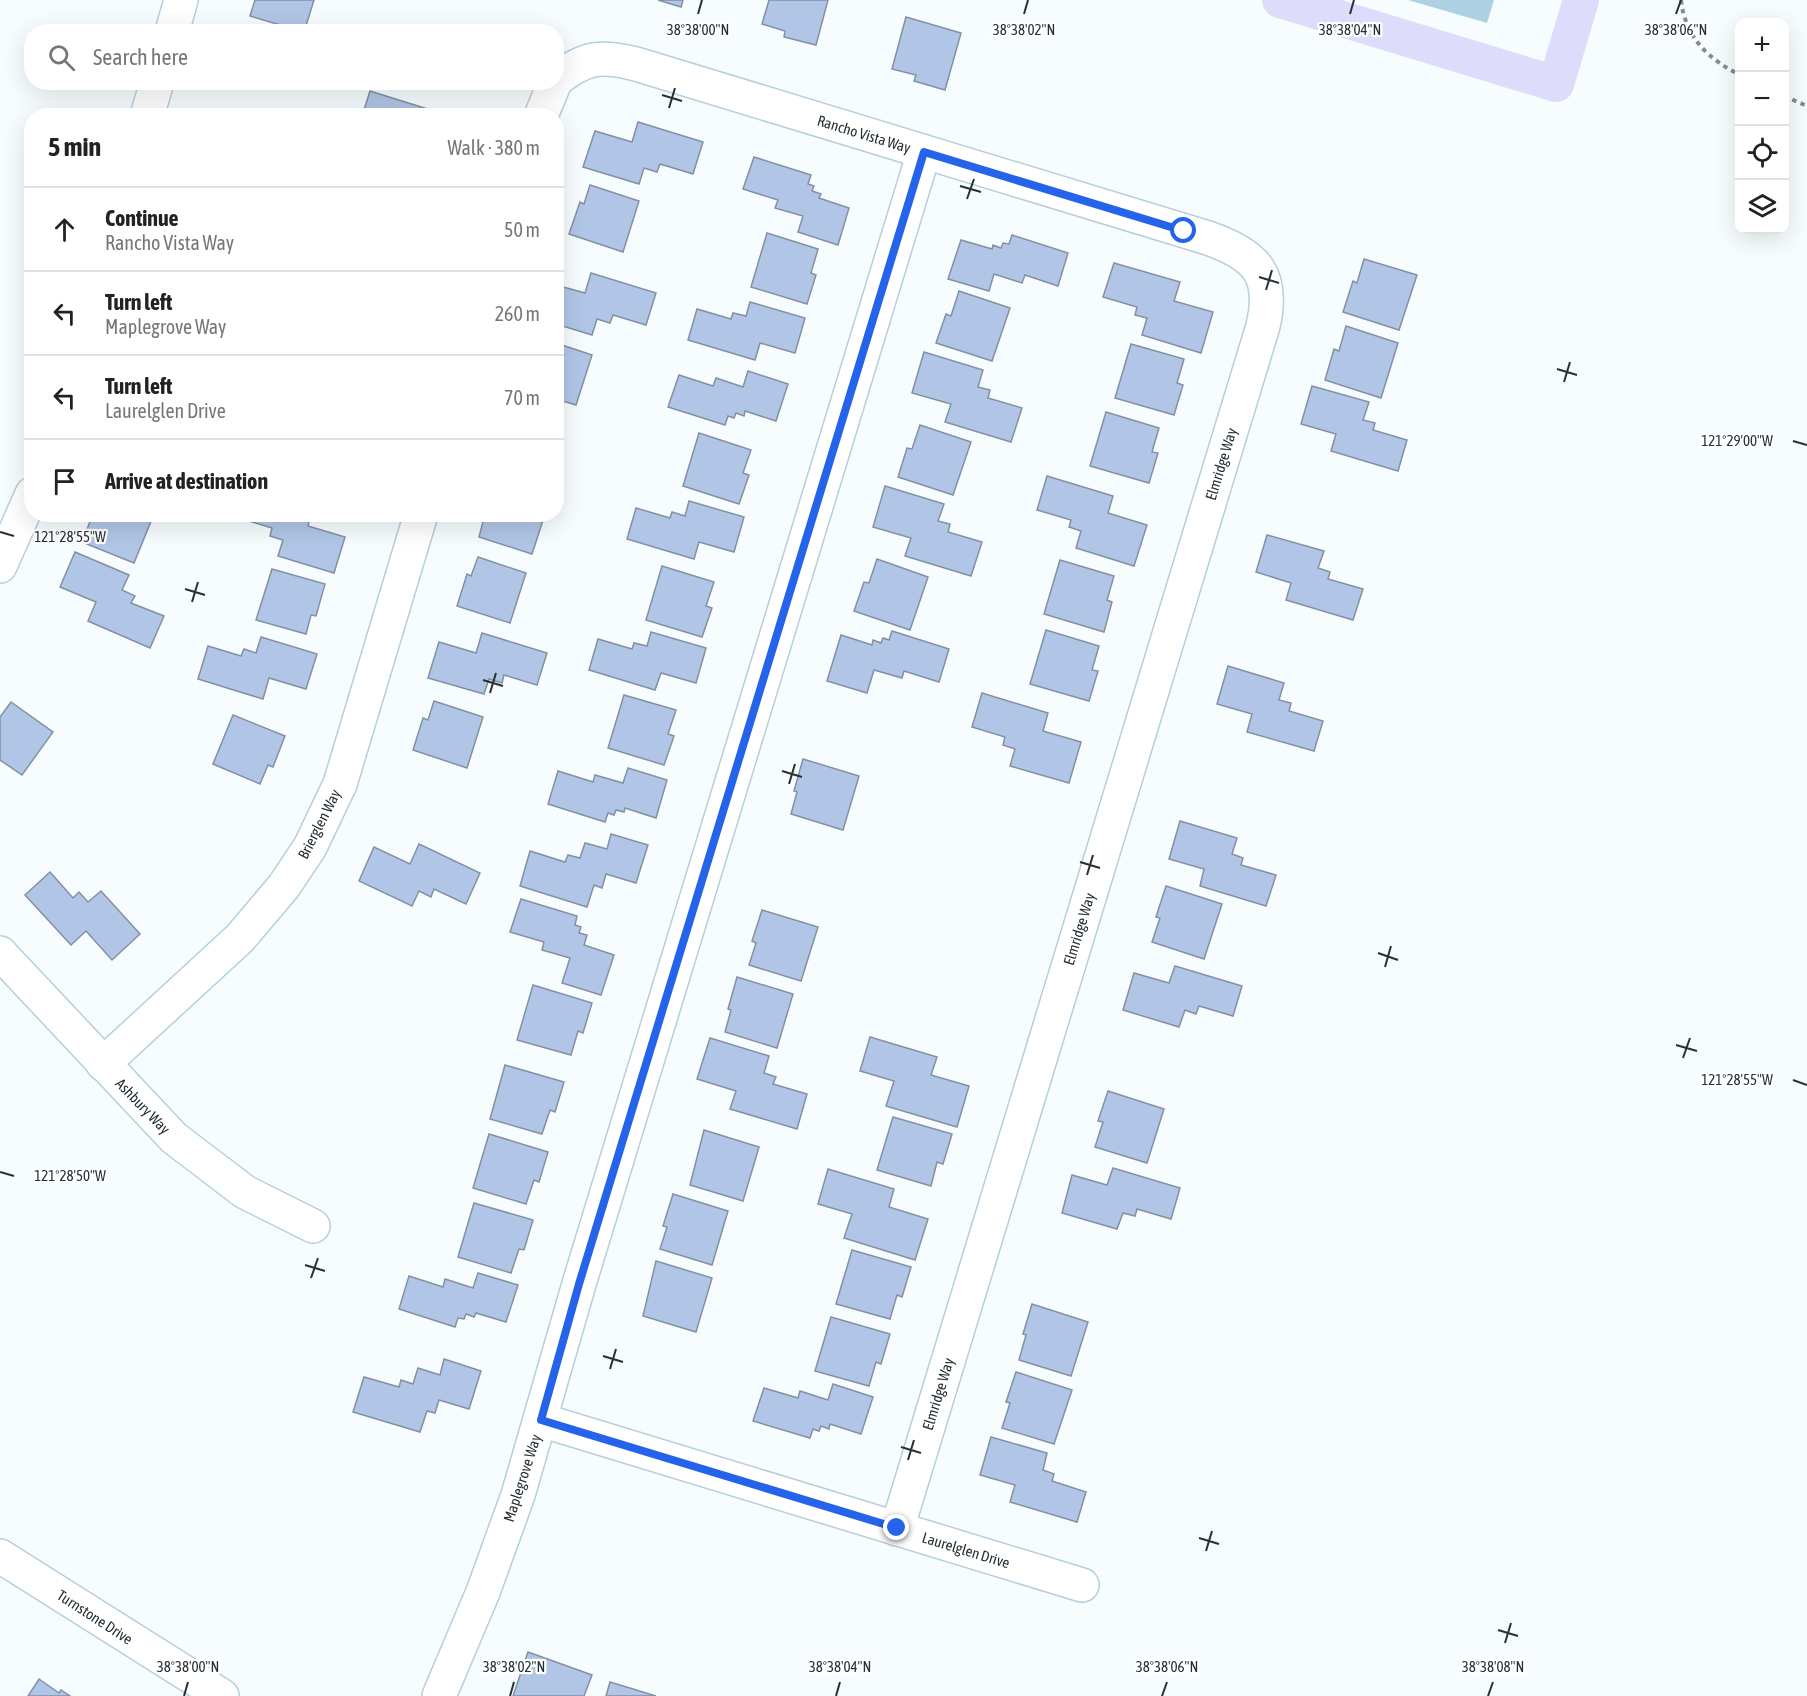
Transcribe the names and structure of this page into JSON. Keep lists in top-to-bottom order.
{
  "streets": {
    "street": [
      "Rancho Vista Way",
      "Elmridge Way",
      "Brierglen Way",
      "Ashbury Way",
      "Maplegrove Way",
      "Laurelglen Drive",
      "Turnstone Drive"
    ]
  },
  "crossings": [
    ["Rancho Vista Way", "Elmridge Way"],
    ["Rancho Vista Way", "Maplegrove Way"],
    ["Elmridge Way", "Laurelglen Drive"],
    ["Brierglen Way", "Ashbury Way"],
    ["Maplegrove Way", "Laurelglen Drive"]
  ],
  "page": {
    "map_buttons": ["+", "−"],
    "search": "Search here",
    "heading": ["5 min", "Walk · 380 m"],
    "list": [
      ["Continue", "Rancho Vista Way", "50 m"],
      ["Turn left", "Maplegrove Way", "260 m"],
      ["Turn left", "Laurelglen Drive", "70 m"],
      "Arrive at destination"
    ]
  },
  "coordinates": [
    "38°38'00\"N",
    "38°38'02\"N",
    "38°38'04\"N",
    "38°38'06\"N",
    "121°29'00\"W",
    "121°28'55\"W",
    "121°28'50\"W",
    "38°38'08\"N"
  ]
}
